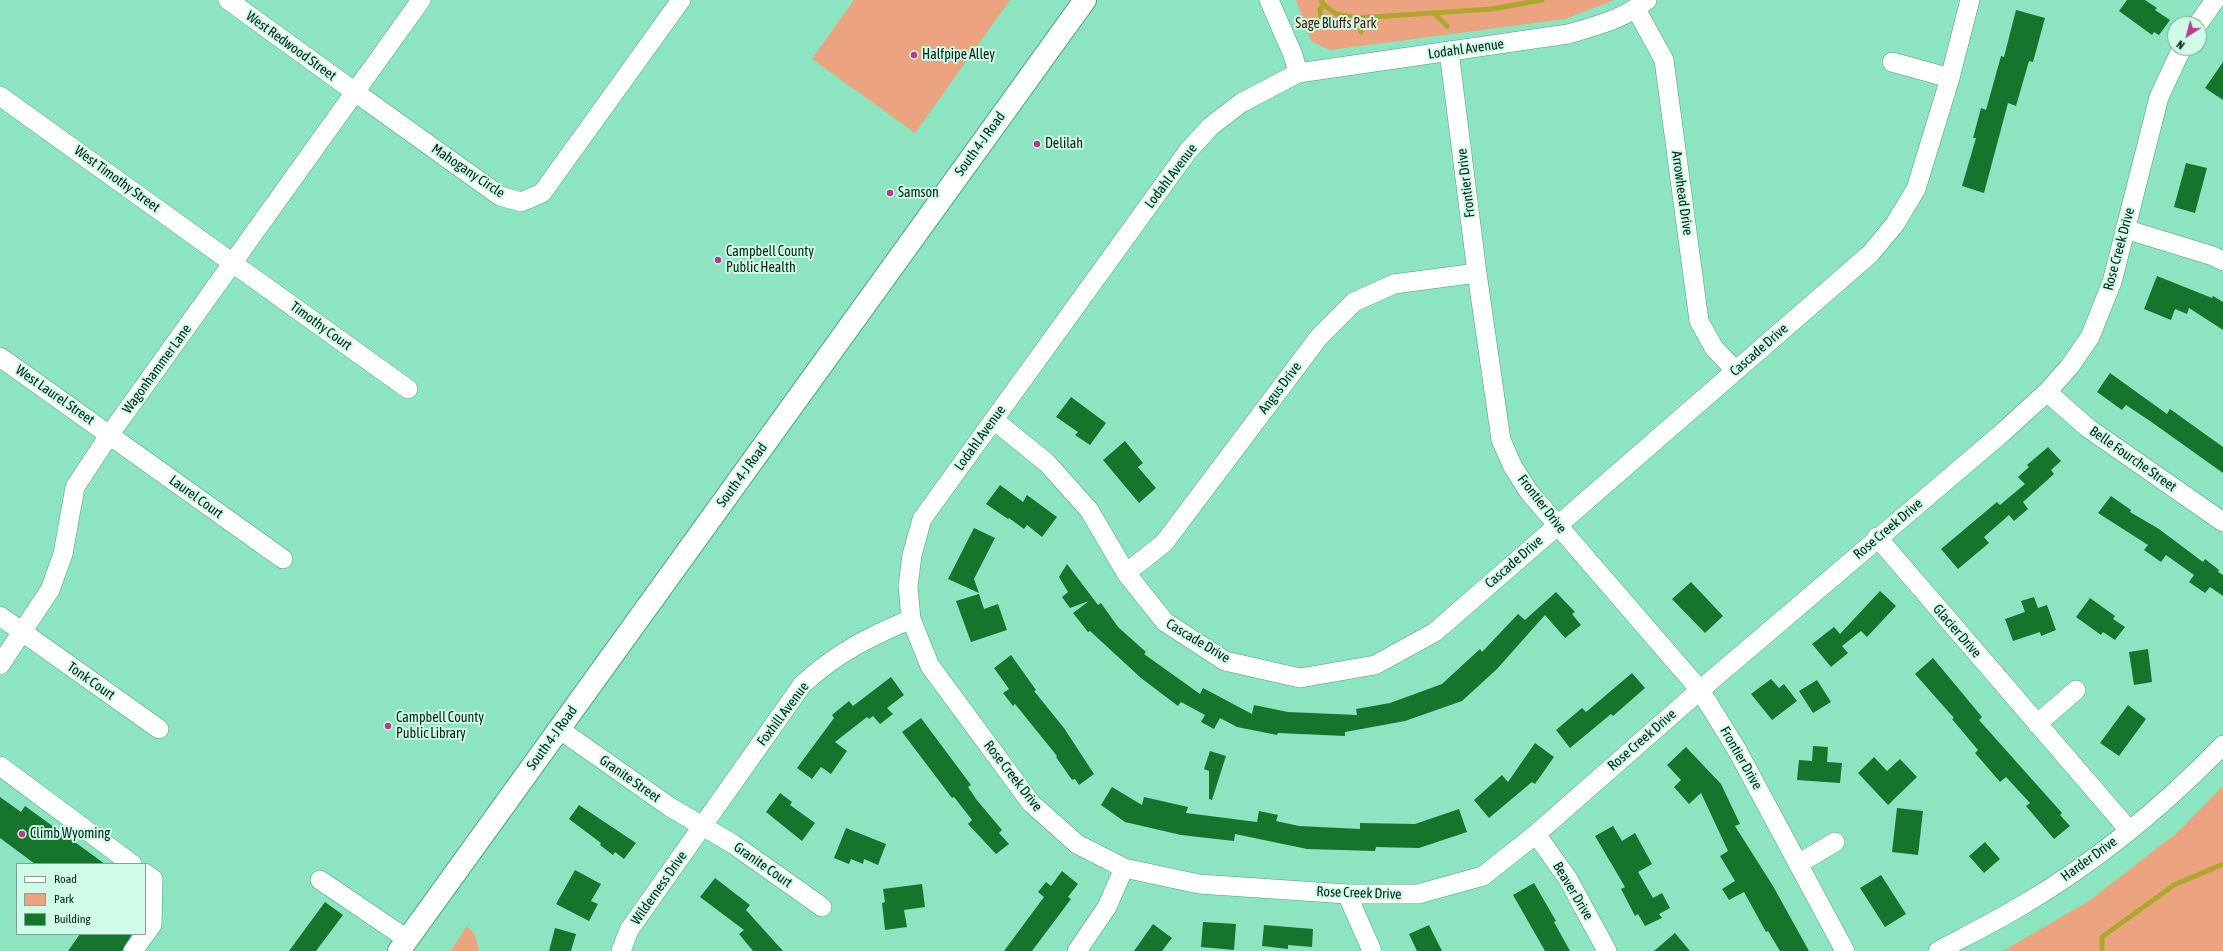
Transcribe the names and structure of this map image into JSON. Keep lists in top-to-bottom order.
{
  "streets": {
    "main road": ["South 4-J Road"],
    "street": [
      "West Redwood Street",
      "Lodahl Avenue",
      "Mahogany Circle",
      "West Timothy Street",
      "Frontier Drive",
      "Arrowhead Drive",
      "Rose Creek Drive",
      "Timothy Court",
      "Cascade Drive",
      "Wagonhammer Lane",
      "Angus Drive",
      "West Laurel Street",
      "Belle Fourche Street",
      "Laurel Court",
      "Glacier Drive",
      "Tonk Court",
      "Foxhill Avenue",
      "Granite Street",
      "Harder Drive",
      "Granite Court",
      "Wilderness Drive",
      "Beaver Drive"
    ]
  },
  "crossings": [
    ["West Redwood Street", "Mahogany Circle"],
    ["West Redwood Street", "Wagonhammer Lane"],
    ["Lodahl Avenue", "Frontier Drive"],
    ["Lodahl Avenue", "Arrowhead Drive"],
    ["Lodahl Avenue", "Rose Creek Drive"],
    ["Lodahl Avenue", "Cascade Drive"],
    ["Lodahl Avenue", "Foxhill Avenue"],
    ["South 4-J Road", "Granite Street"],
    ["Mahogany Circle", "Wagonhammer Lane"],
    ["West Timothy Street", "Timothy Court"],
    ["West Timothy Street", "Wagonhammer Lane"],
    ["Frontier Drive", "Rose Creek Drive"],
    ["Frontier Drive", "Cascade Drive"],
    ["Frontier Drive", "Angus Drive"],
    ["Arrowhead Drive", "Cascade Drive"],
    ["Rose Creek Drive", "Belle Fourche Street"],
    ["Rose Creek Drive", "Glacier Drive"],
    ["Rose Creek Drive", "Foxhill Avenue"],
    ["Rose Creek Drive", "Beaver Drive"],
    ["Timothy Court", "Wagonhammer Lane"],
    ["Cascade Drive", "Angus Drive"],
    ["Wagonhammer Lane", "West Laurel Street"],
    ["Wagonhammer Lane", "Laurel Court"],
    ["Wagonhammer Lane", "Tonk Court"],
    ["West Laurel Street", "Laurel Court"],
    ["Glacier Drive", "Harder Drive"],
    ["Foxhill Avenue", "Granite Street"],
    ["Foxhill Avenue", "Granite Court"],
    ["Foxhill Avenue", "Wilderness Drive"],
    ["Granite Street", "Granite Court"],
    ["Granite Street", "Wilderness Drive"],
    ["Granite Court", "Wilderness Drive"]
  ],
  "parks": ["Sage Bluffs Park"],
  "places": [
    "Halfpipe Alley",
    "Delilah",
    "Samson",
    "Campbell County Public Health",
    "Campbell County Public Library",
    "Climb Wyoming"
  ],
  "legend": ["Road", "Park", "Building"],
  "north": "bottom left"
}
